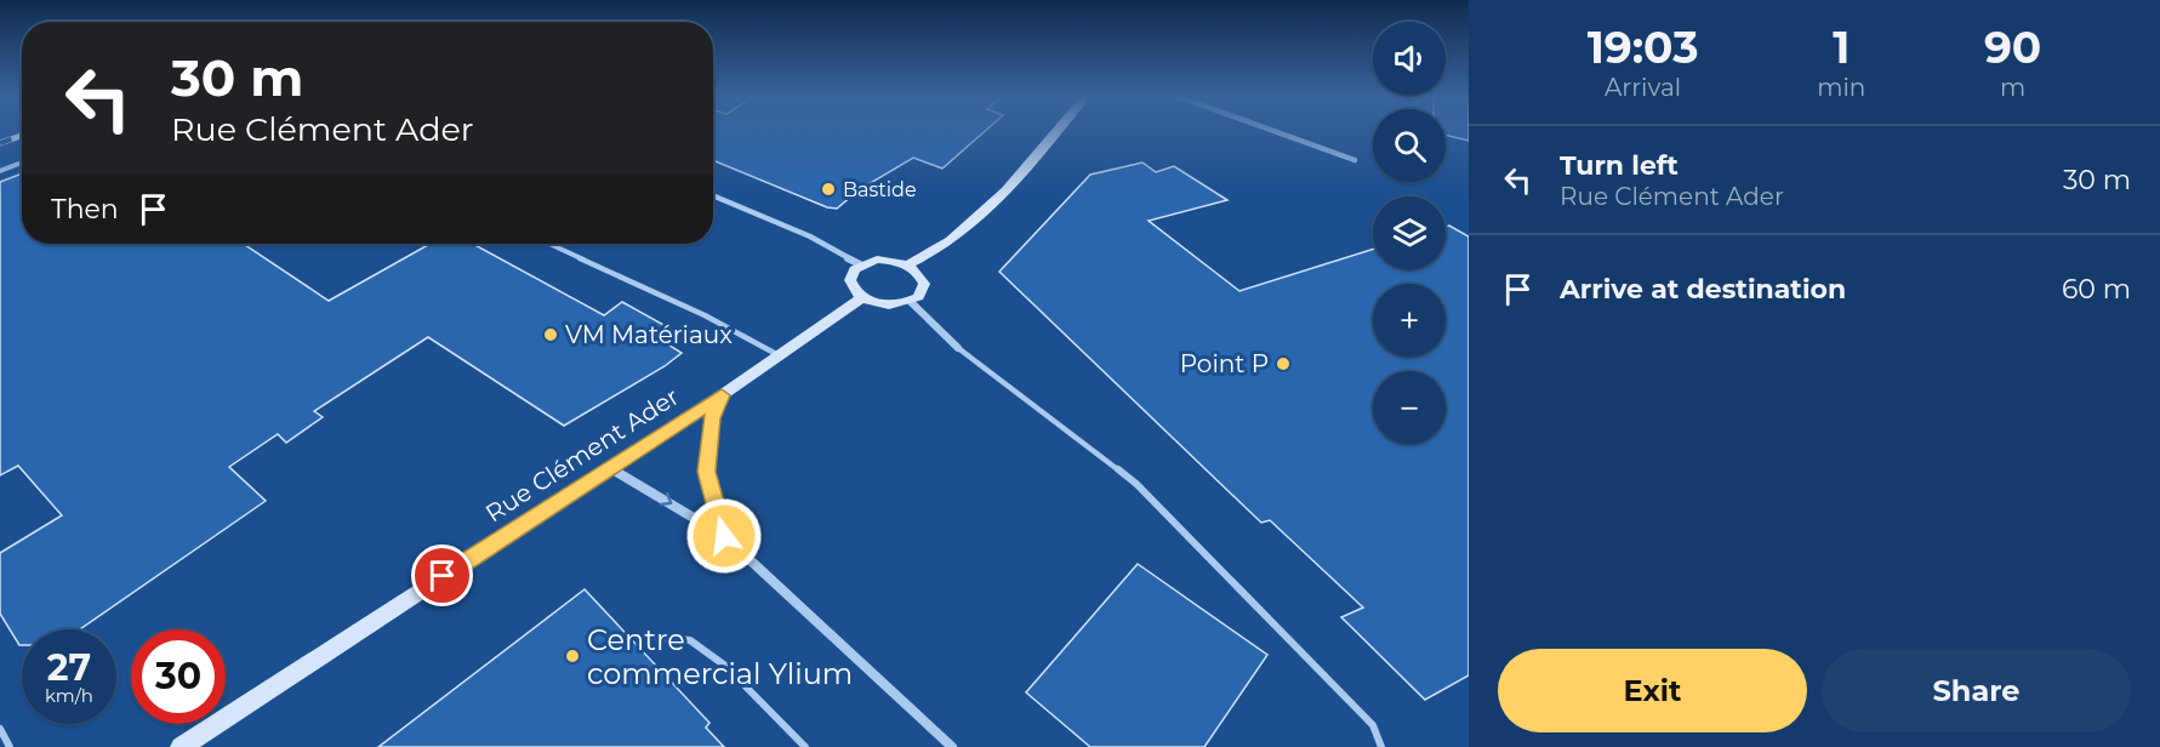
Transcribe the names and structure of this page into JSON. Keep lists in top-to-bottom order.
{
  "streets": {
    "street": ["Rue Clément Ader"]
  },
  "places": [
    "Bastide",
    "VM Matériaux",
    "Point P",
    "Centre commercial Ylium"
  ],
  "page": {
    "eta": [
      "19:03",
      "Arrival",
      "1",
      "min",
      "90",
      "m"
    ],
    "map_buttons": ["+", "−"],
    "turn": ["30 m", "Rue Clément Ader"],
    "list": [
      {
        "name": "Turn left",
        "note": "Rue Clément Ader",
        "value": "30 m"
      },
      {
        "name": "Arrive at destination",
        "value": "60 m"
      }
    ],
    "then": "Then",
    "speed": "27 km/h",
    "limit": "30",
    "buttons": ["Exit", "Share"]
  }
}
